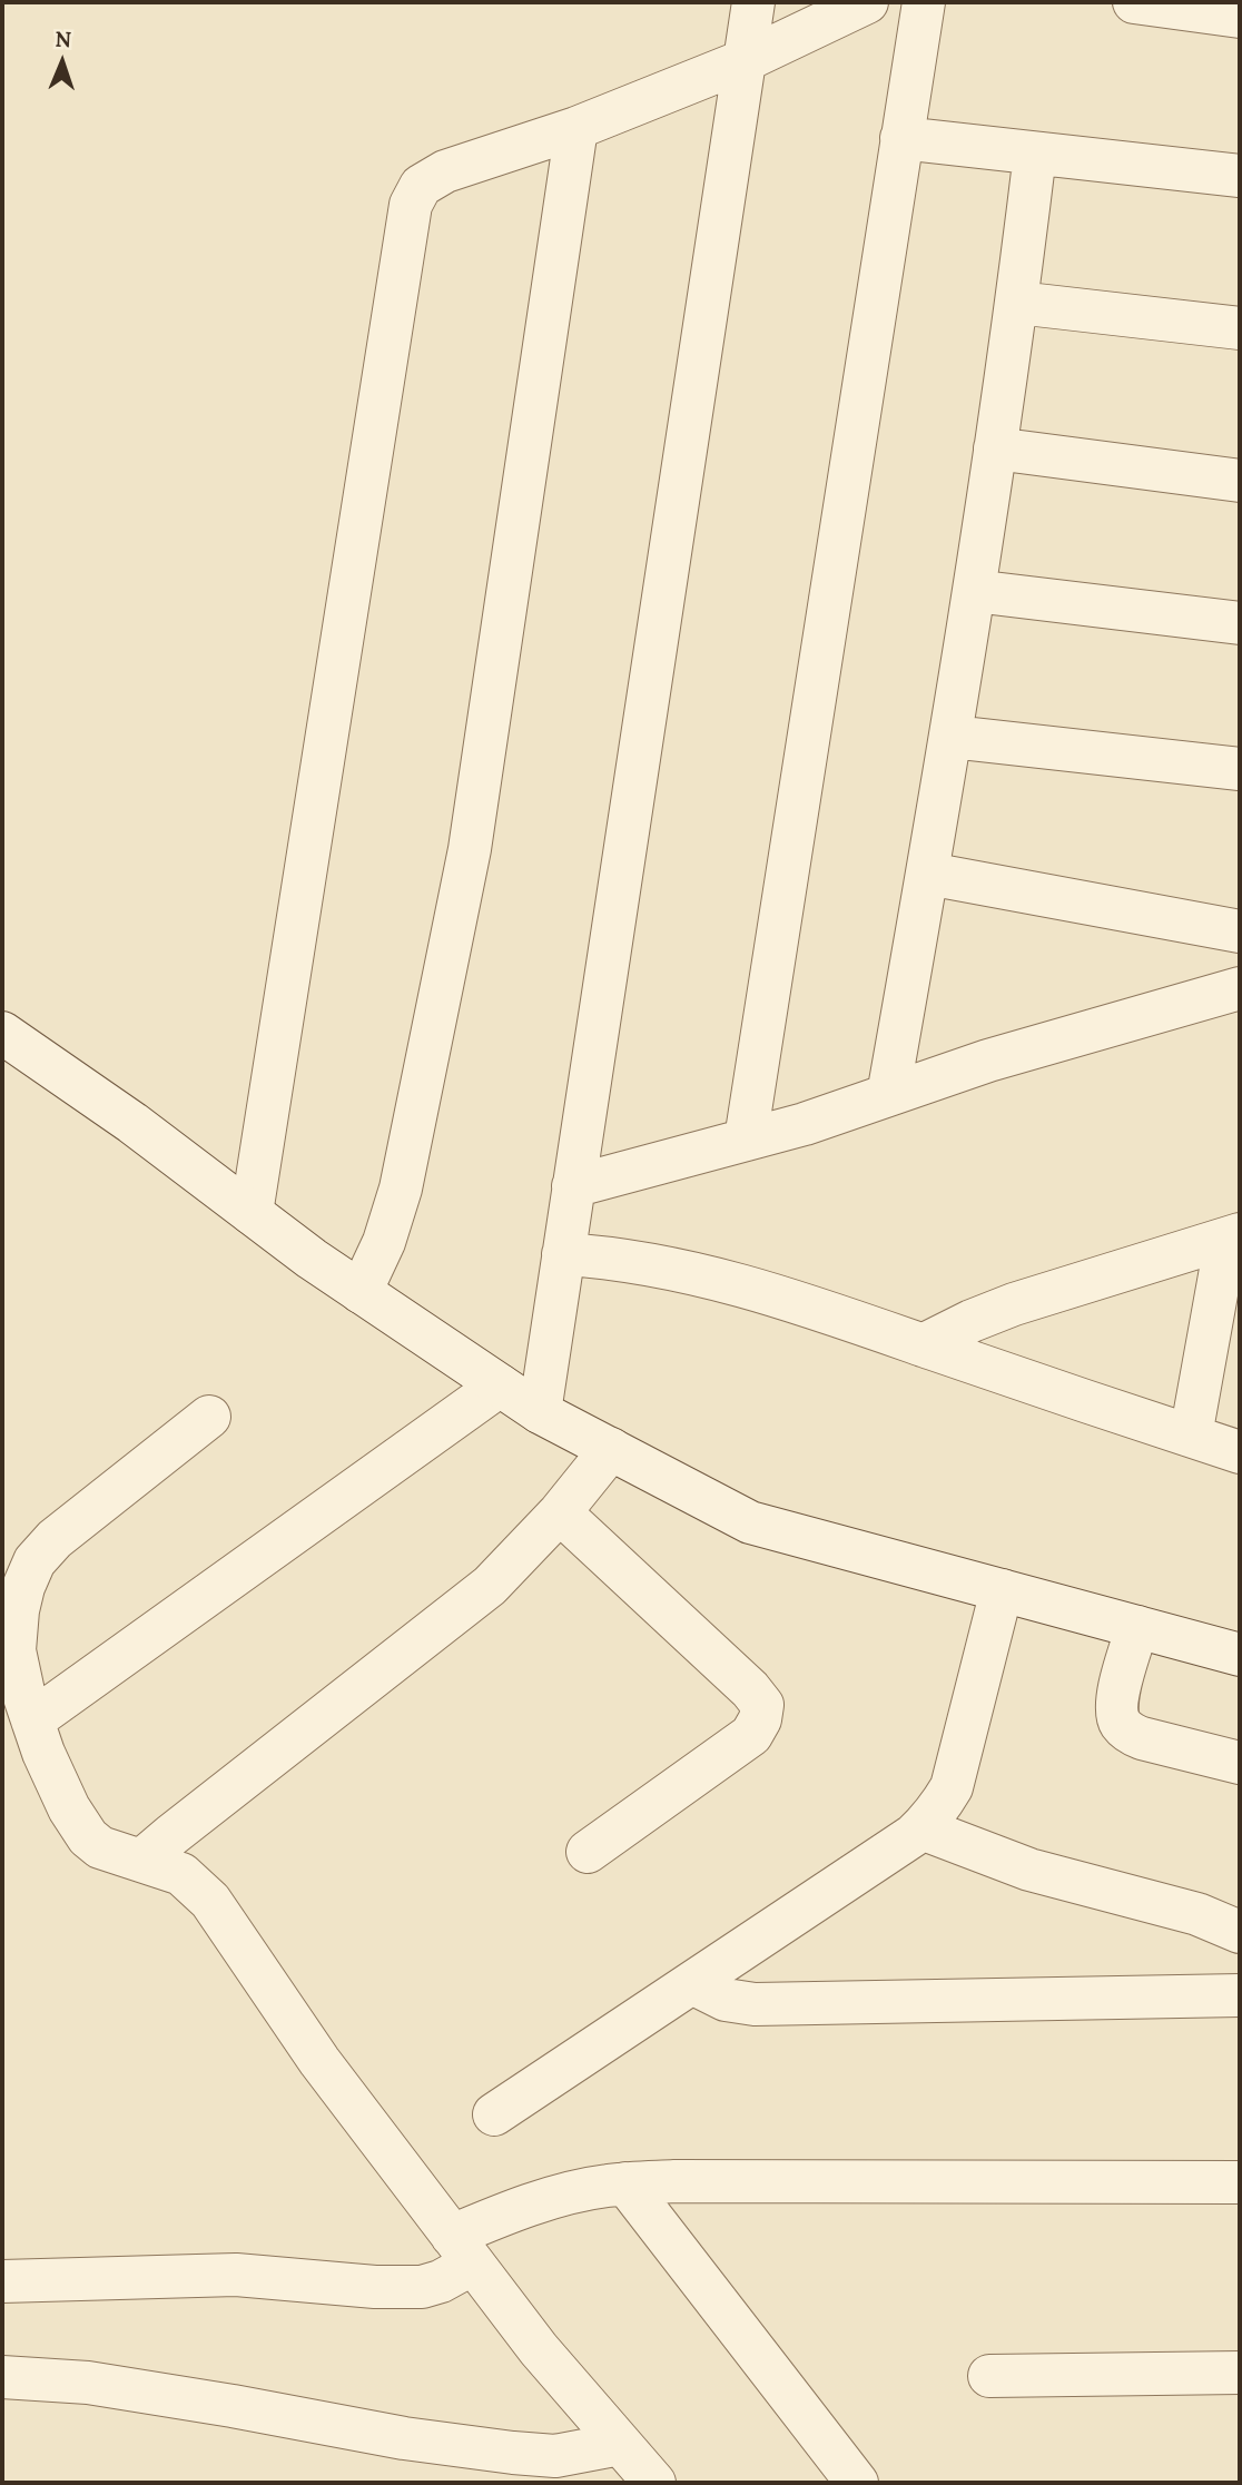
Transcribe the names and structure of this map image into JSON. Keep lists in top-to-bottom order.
{
  "north": "top"
}
